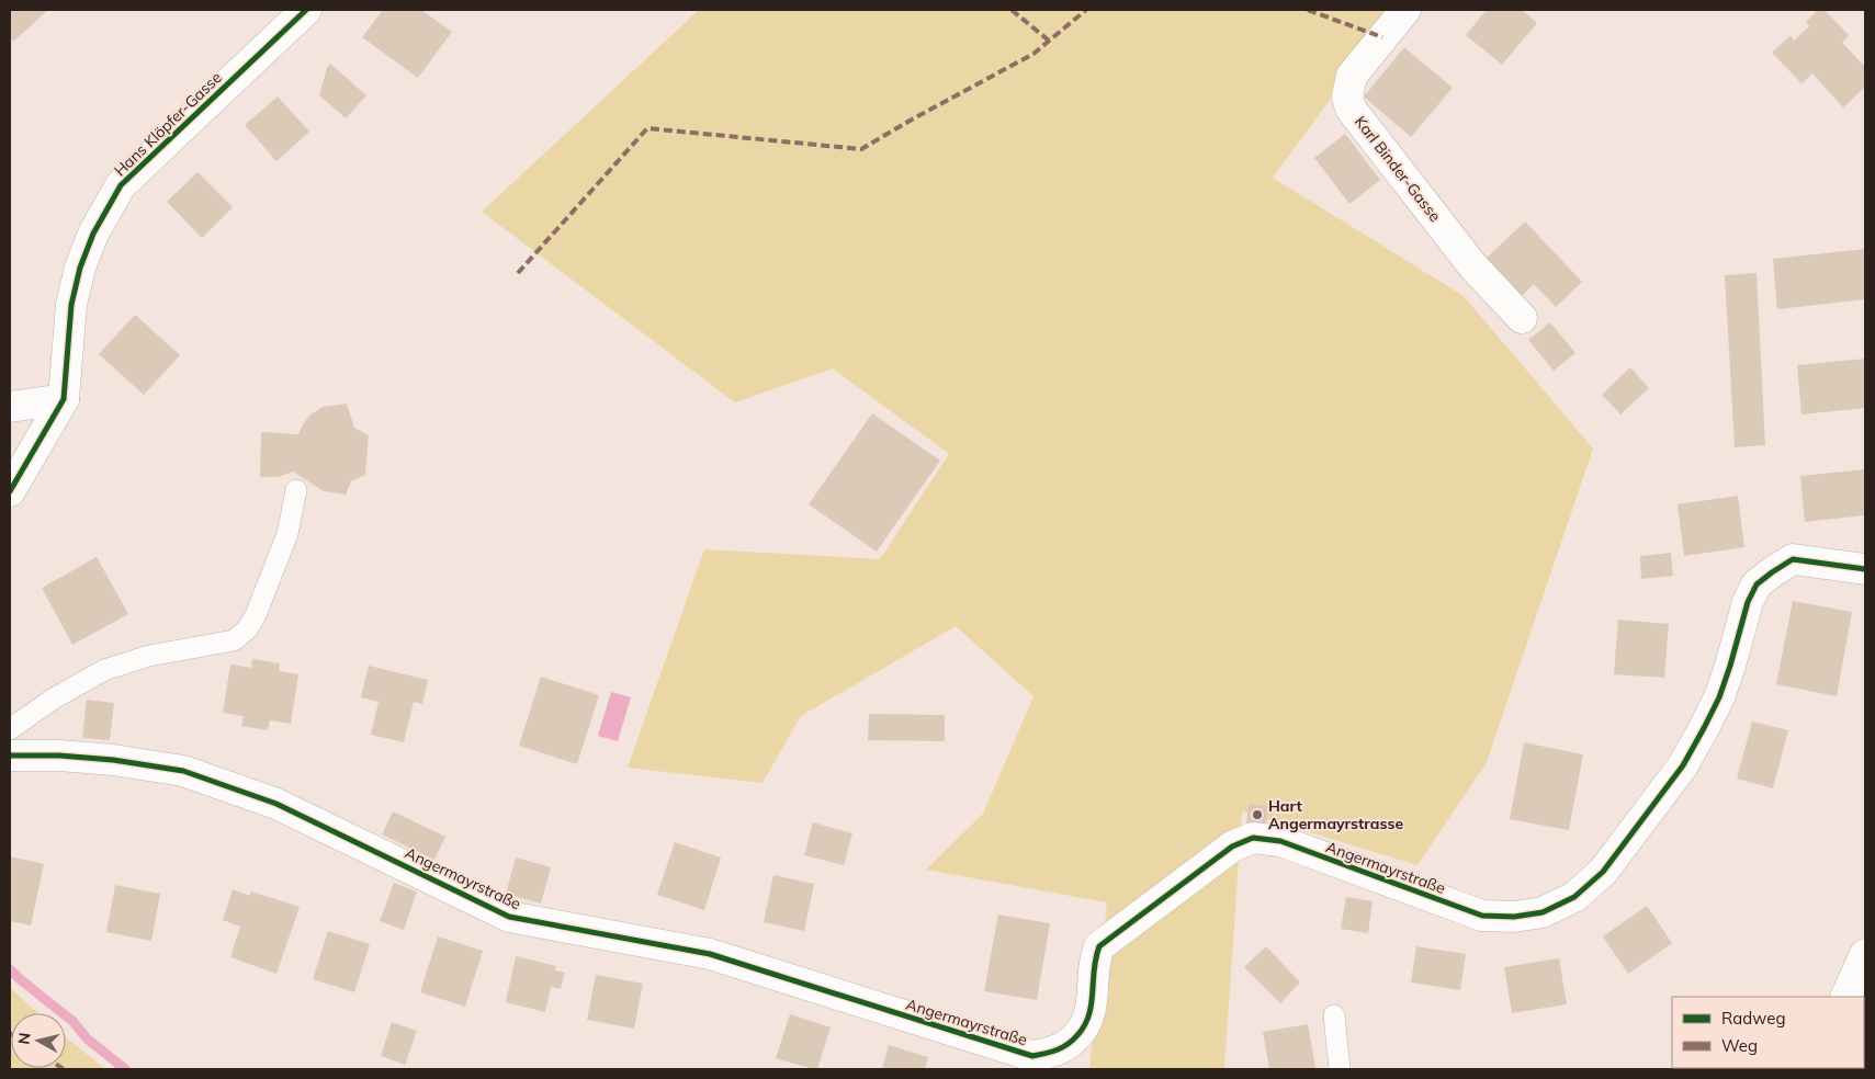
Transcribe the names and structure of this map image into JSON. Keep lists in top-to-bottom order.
{
  "streets": {
    "street": ["Hans Klöpfer-Gasse", "Karl Binder-Gasse", "Angermayrstraße"]
  },
  "places": ["Hart Angermayrstrasse"],
  "legend": ["Radweg", "Weg"],
  "north": "left"
}
